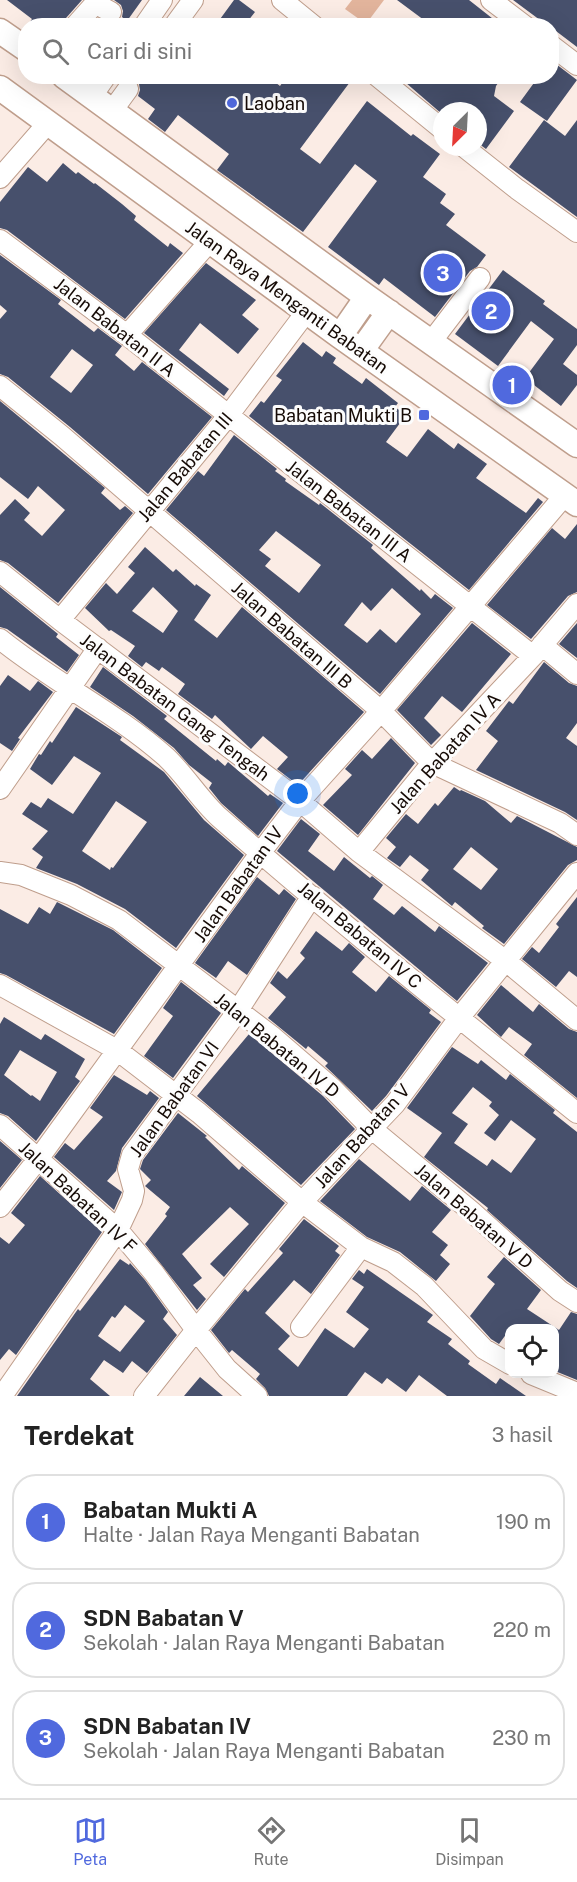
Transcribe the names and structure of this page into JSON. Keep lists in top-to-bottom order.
{
  "streets": {
    "main road": ["Jalan Raya Menganti Babatan"],
    "street": [
      "Jalan Babatan II A",
      "Jalan Babatan III",
      "Jalan Babatan III A",
      "Jalan Babatan III B",
      "Jalan Babatan Gang Tengah",
      "Jalan Babatan IV A",
      "Jalan Babatan IV",
      "Jalan Babatan IV C",
      "Jalan Babatan IV D",
      "Jalan Babatan VI",
      "Jalan Babatan V",
      "Jalan Babatan IV F",
      "Jalan Babatan V D"
    ]
  },
  "crossings": [
    ["Jalan Raya Menganti Babatan", "Jalan Babatan III"],
    ["Jalan Raya Menganti Babatan", "Jalan Babatan IV"],
    ["Jalan Babatan II A", "Jalan Babatan III"],
    ["Jalan Babatan II A", "Jalan Babatan III A"],
    ["Jalan Babatan III", "Jalan Babatan III A"],
    ["Jalan Babatan III", "Jalan Babatan III B"],
    ["Jalan Babatan III", "Jalan Babatan Gang Tengah"],
    ["Jalan Babatan III A", "Jalan Babatan IV"],
    ["Jalan Babatan III B", "Jalan Babatan IV A"],
    ["Jalan Babatan III B", "Jalan Babatan IV"],
    ["Jalan Babatan Gang Tengah", "Jalan Babatan IV A"],
    ["Jalan Babatan Gang Tengah", "Jalan Babatan IV"],
    ["Jalan Babatan Gang Tengah", "Jalan Babatan V"],
    ["Jalan Babatan IV", "Jalan Babatan IV C"],
    ["Jalan Babatan IV", "Jalan Babatan IV D"],
    ["Jalan Babatan IV", "Jalan Babatan IV F"],
    ["Jalan Babatan IV C", "Jalan Babatan VI"],
    ["Jalan Babatan IV C", "Jalan Babatan V"],
    ["Jalan Babatan IV D", "Jalan Babatan VI"],
    ["Jalan Babatan IV D", "Jalan Babatan V"],
    ["Jalan Babatan IV D", "Jalan Babatan V D"],
    ["Jalan Babatan VI", "Jalan Babatan IV F"],
    ["Jalan Babatan V", "Jalan Babatan IV F"],
    ["Jalan Babatan V", "Jalan Babatan V D"]
  ],
  "places": {
    "other": ["Laoban"],
    "transit": ["Babatan Mukti B"]
  },
  "north": "bottom left",
  "page": {
    "search": "Cari di sini",
    "pins": ["3", "2", "1"],
    "heading": ["Terdekat", "3 hasil"],
    "list": [
      {
        "mark": "1",
        "name": "Babatan Mukti A",
        "note": "Halte · Jalan Raya Menganti Babatan",
        "value": "190 m"
      },
      {
        "mark": "2",
        "name": "SDN Babatan V",
        "note": "Sekolah · Jalan Raya Menganti Babatan",
        "value": "220 m"
      },
      {
        "mark": "3",
        "name": "SDN Babatan IV",
        "note": "Sekolah · Jalan Raya Menganti Babatan",
        "value": "230 m"
      }
    ],
    "nav": ["Peta", "Rute", "Disimpan"]
  }
}
